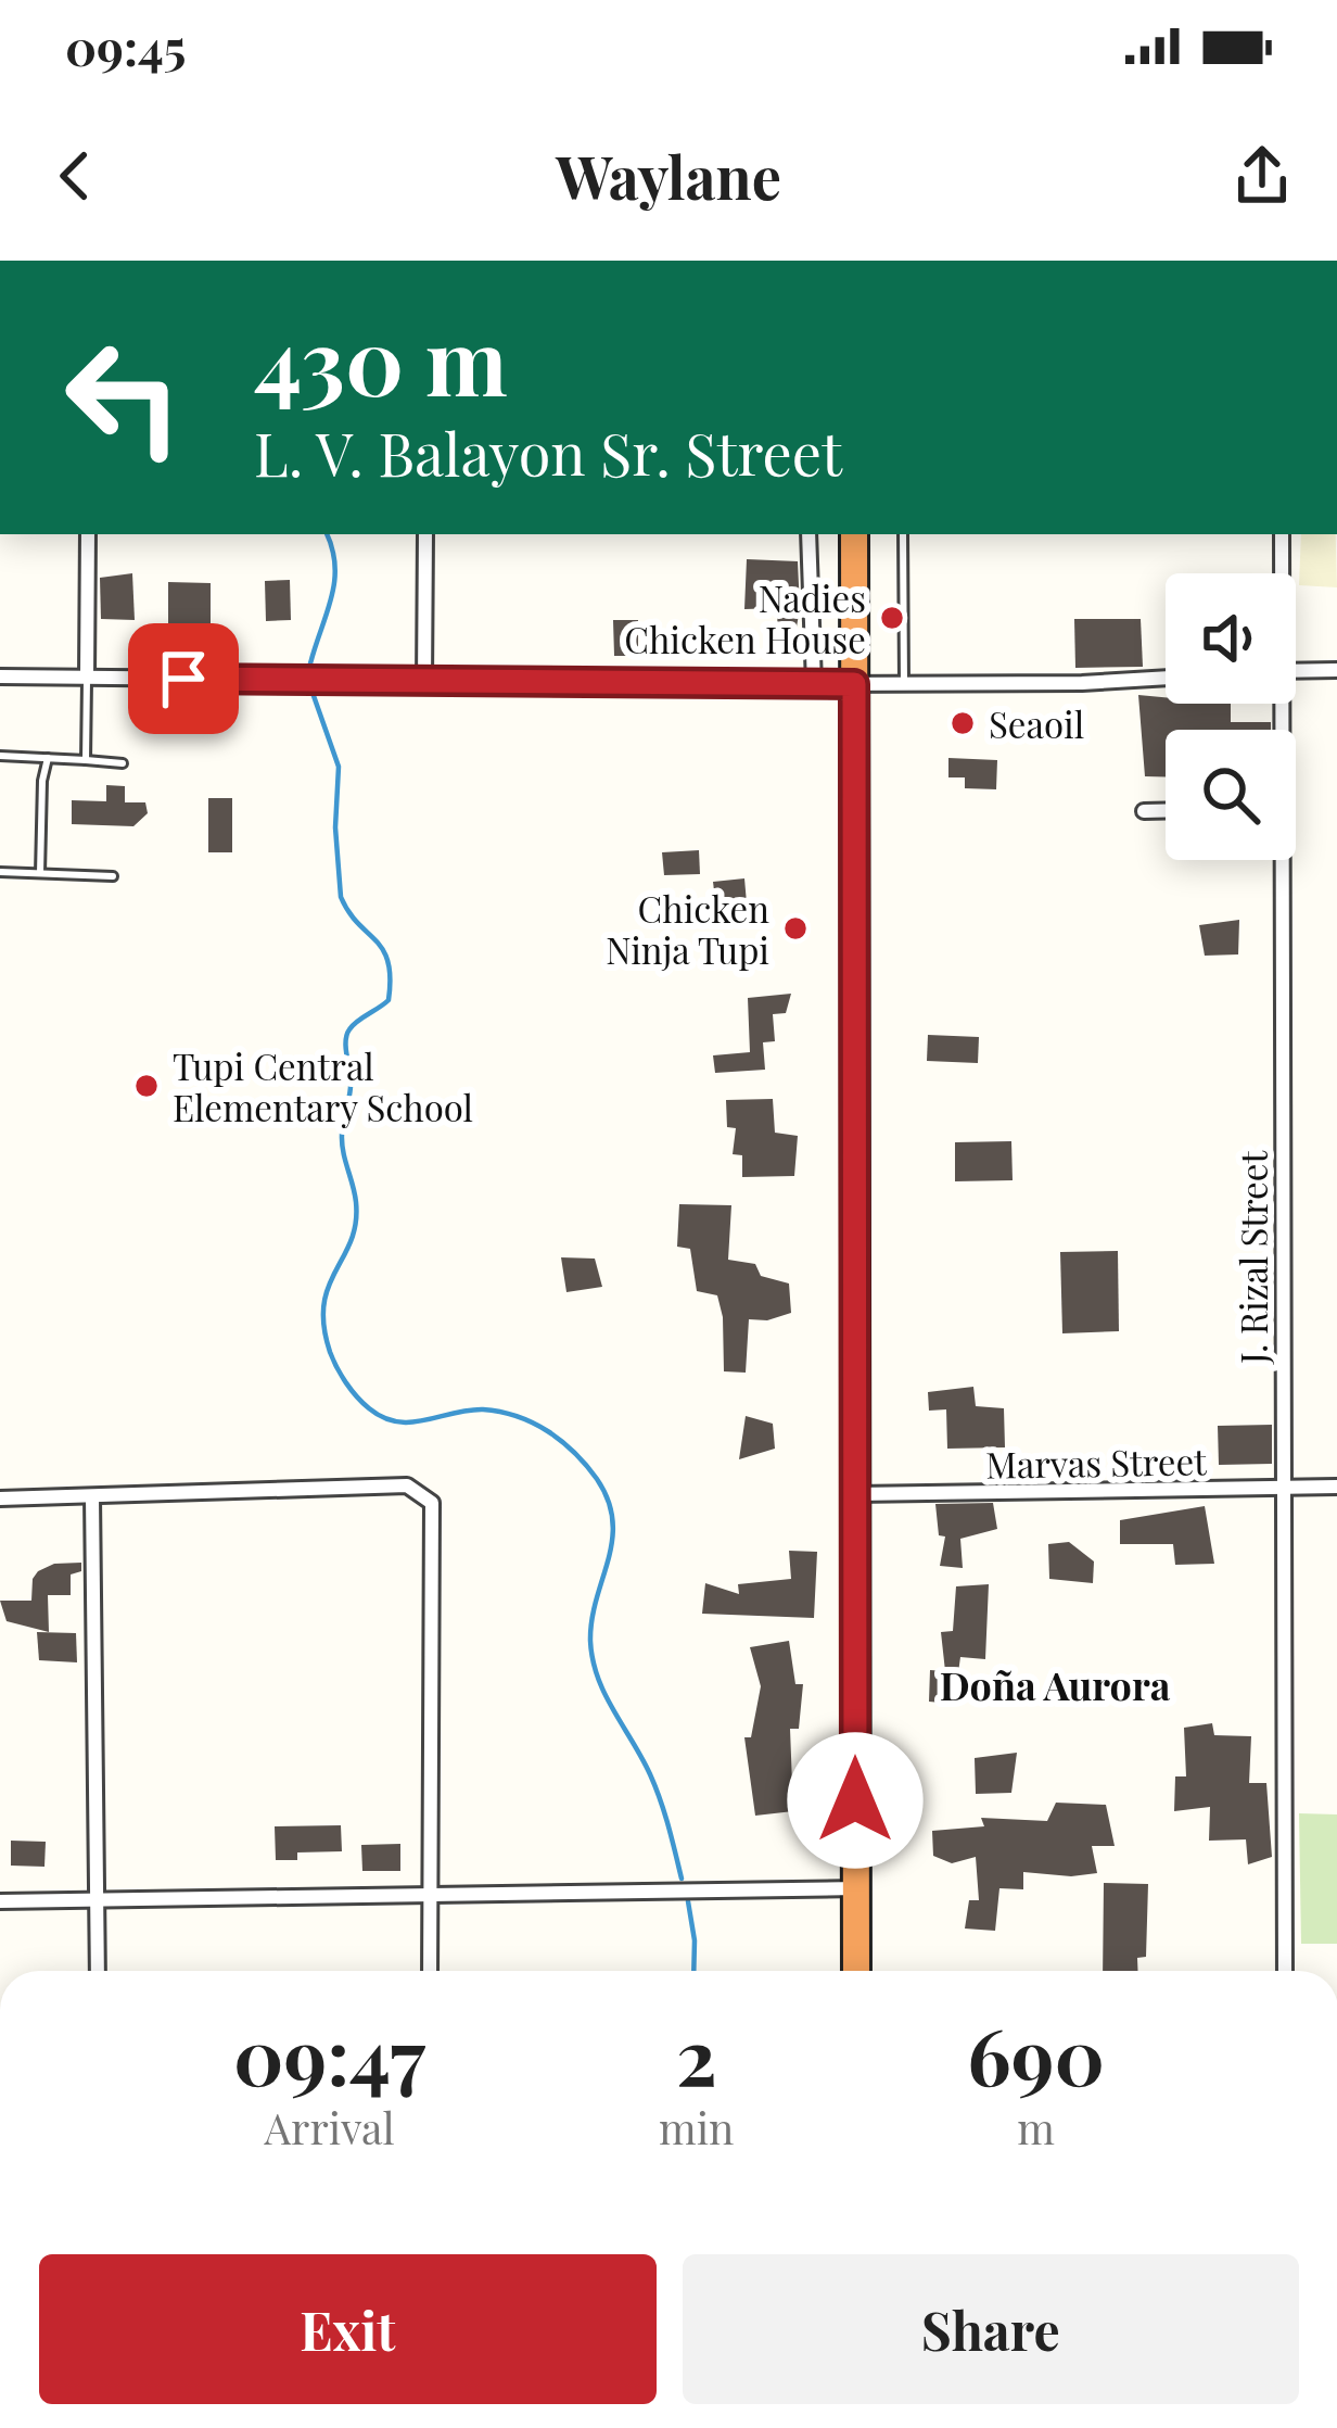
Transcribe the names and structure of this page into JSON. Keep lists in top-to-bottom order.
{
  "streets": {
    "street": ["J. Rizal Street", "Marvas Street"]
  },
  "crossings": [
    ["J. Rizal Street", "Marvas Street"]
  ],
  "districts": ["Doña Aurora"],
  "places": [
    "Nadies Chicken House",
    "Seaoil",
    "Chicken Ninja Tupi",
    "Tupi Central Elementary School"
  ],
  "page": {
    "status": "09:45",
    "header": "Waylane",
    "turn": ["430 m", "L. V. Balayon Sr. Street"],
    "eta": [
      "09:47",
      "Arrival",
      "2",
      "min",
      "690",
      "m"
    ],
    "buttons": ["Exit", "Share"]
  }
}
